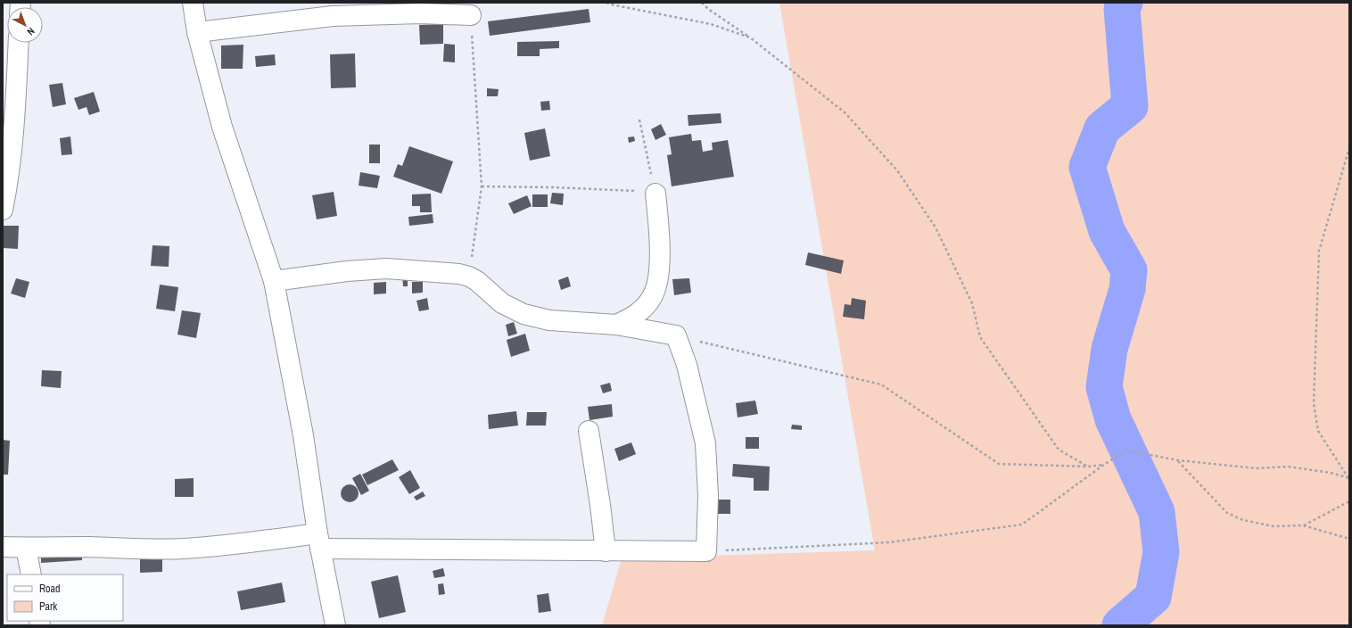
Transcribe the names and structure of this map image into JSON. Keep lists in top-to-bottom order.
{
  "legend": ["Road", "Park"],
  "north": "bottom right"
}
